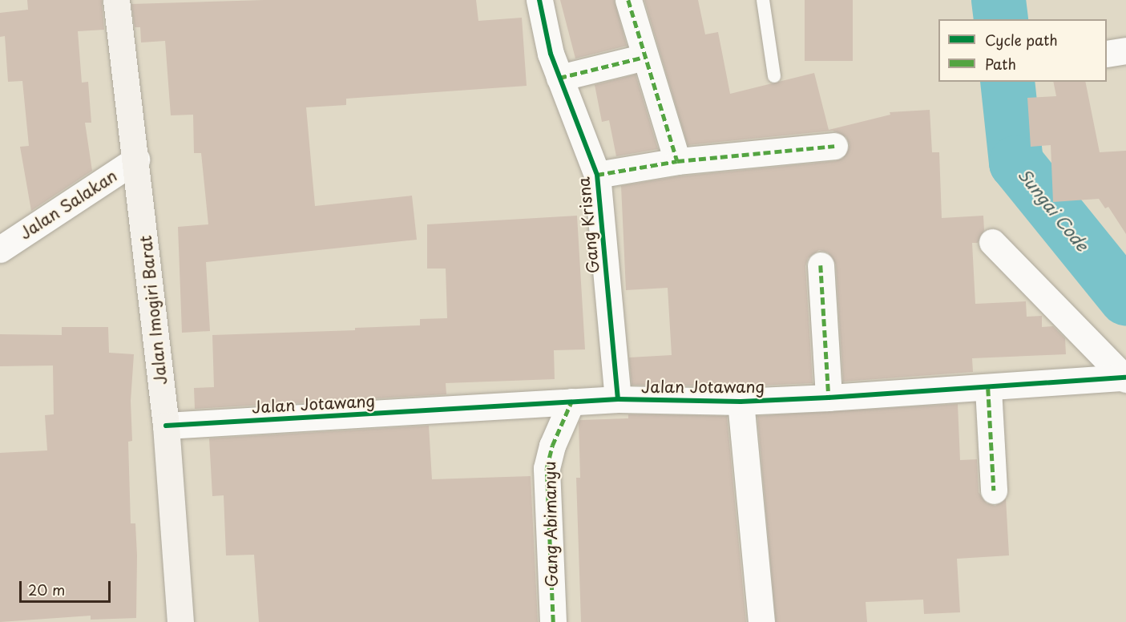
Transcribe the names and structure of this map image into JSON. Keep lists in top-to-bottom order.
{
  "streets": {
    "main road": ["Jalan Imogiri Barat"],
    "street": [
      "Jalan Salakan",
      "Gang Krisna",
      "Jalan Jotawang",
      "Gang Abimanyu"
    ]
  },
  "crossings": [
    ["Jalan Salakan", "Jalan Imogiri Barat"],
    ["Gang Krisna", "Jalan Jotawang"],
    ["Jalan Imogiri Barat", "Jalan Jotawang"],
    ["Jalan Jotawang", "Gang Abimanyu"]
  ],
  "water": ["Sungai Code"],
  "legend": ["Cycle path", "Path"],
  "scale_bar": "20 m"
}
